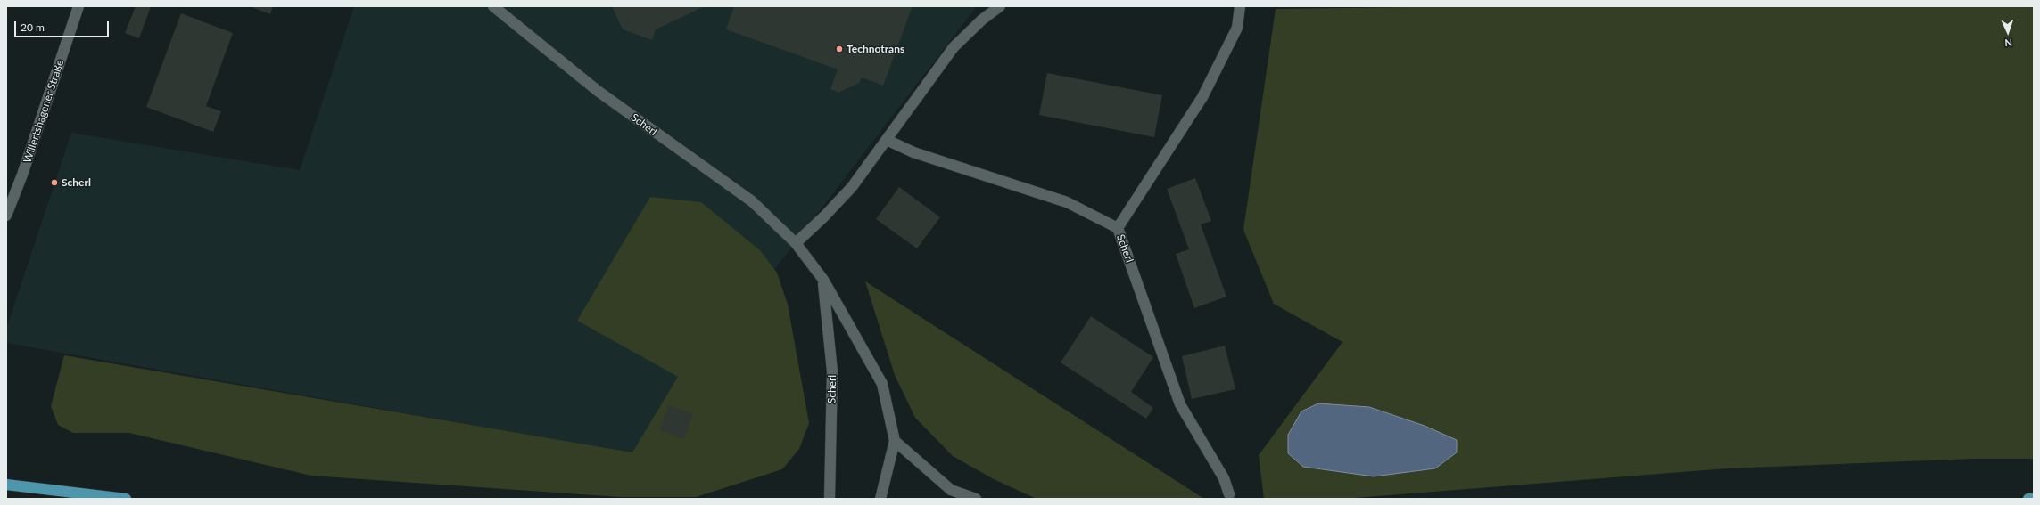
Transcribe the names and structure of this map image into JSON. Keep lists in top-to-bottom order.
{
  "streets": {
    "street": ["Willertshagener Straße", "Scherl"]
  },
  "places": ["Technotrans", "Scherl"],
  "scale_bar": "20 m",
  "north": "bottom"
}
